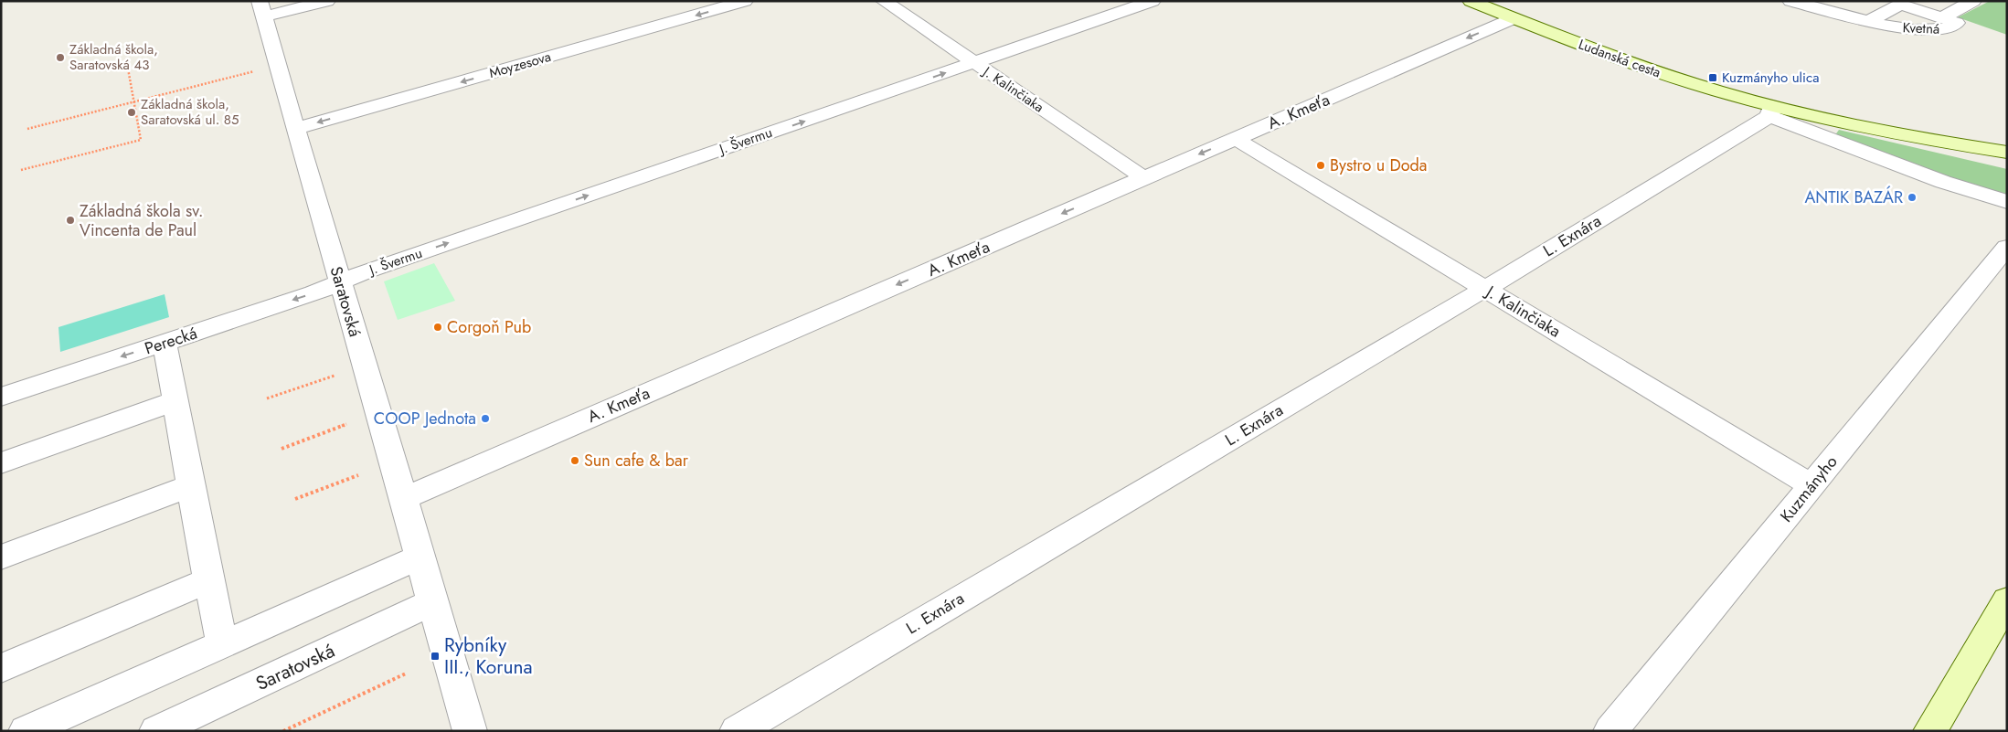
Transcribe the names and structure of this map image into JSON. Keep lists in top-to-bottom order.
{
  "streets": {
    "street": [
      "Kvetná",
      "Ludanská cesta",
      "Moyzesova",
      "J. Kalinčiaka",
      "A. Kmeťa",
      "J. Švermu",
      "L. Exnára",
      "Saratovská",
      "Perecká",
      "Kuzmányho"
    ]
  },
  "crossings": [
    ["Ludanská cesta", "A. Kmeťa"],
    ["Ludanská cesta", "L. Exnára"],
    ["Moyzesova", "Saratovská"],
    ["J. Kalinčiaka", "A. Kmeťa"],
    ["J. Kalinčiaka", "J. Švermu"],
    ["J. Kalinčiaka", "L. Exnára"],
    ["J. Kalinčiaka", "Kuzmányho"],
    ["A. Kmeťa", "Saratovská"],
    ["J. Švermu", "Saratovská"],
    ["J. Švermu", "Perecká"],
    ["Saratovská", "Perecká"]
  ],
  "one_way": ["Moyzesova", "A. Kmeťa", "J. Švermu"],
  "places": {
    "other": [
      "Základná škola, Saratovská 43",
      "Základná škola, Saratovská ul. 85",
      "Bystro u Doda",
      "ANTIK BAZÁR",
      "Základná škola sv. Vincenta de Paul",
      "Corgoň Pub",
      "COOP Jednota",
      "Sun cafe & bar"
    ],
    "transit": ["Kuzmányho ulica", "Rybníky III., Koruna"]
  }
}
